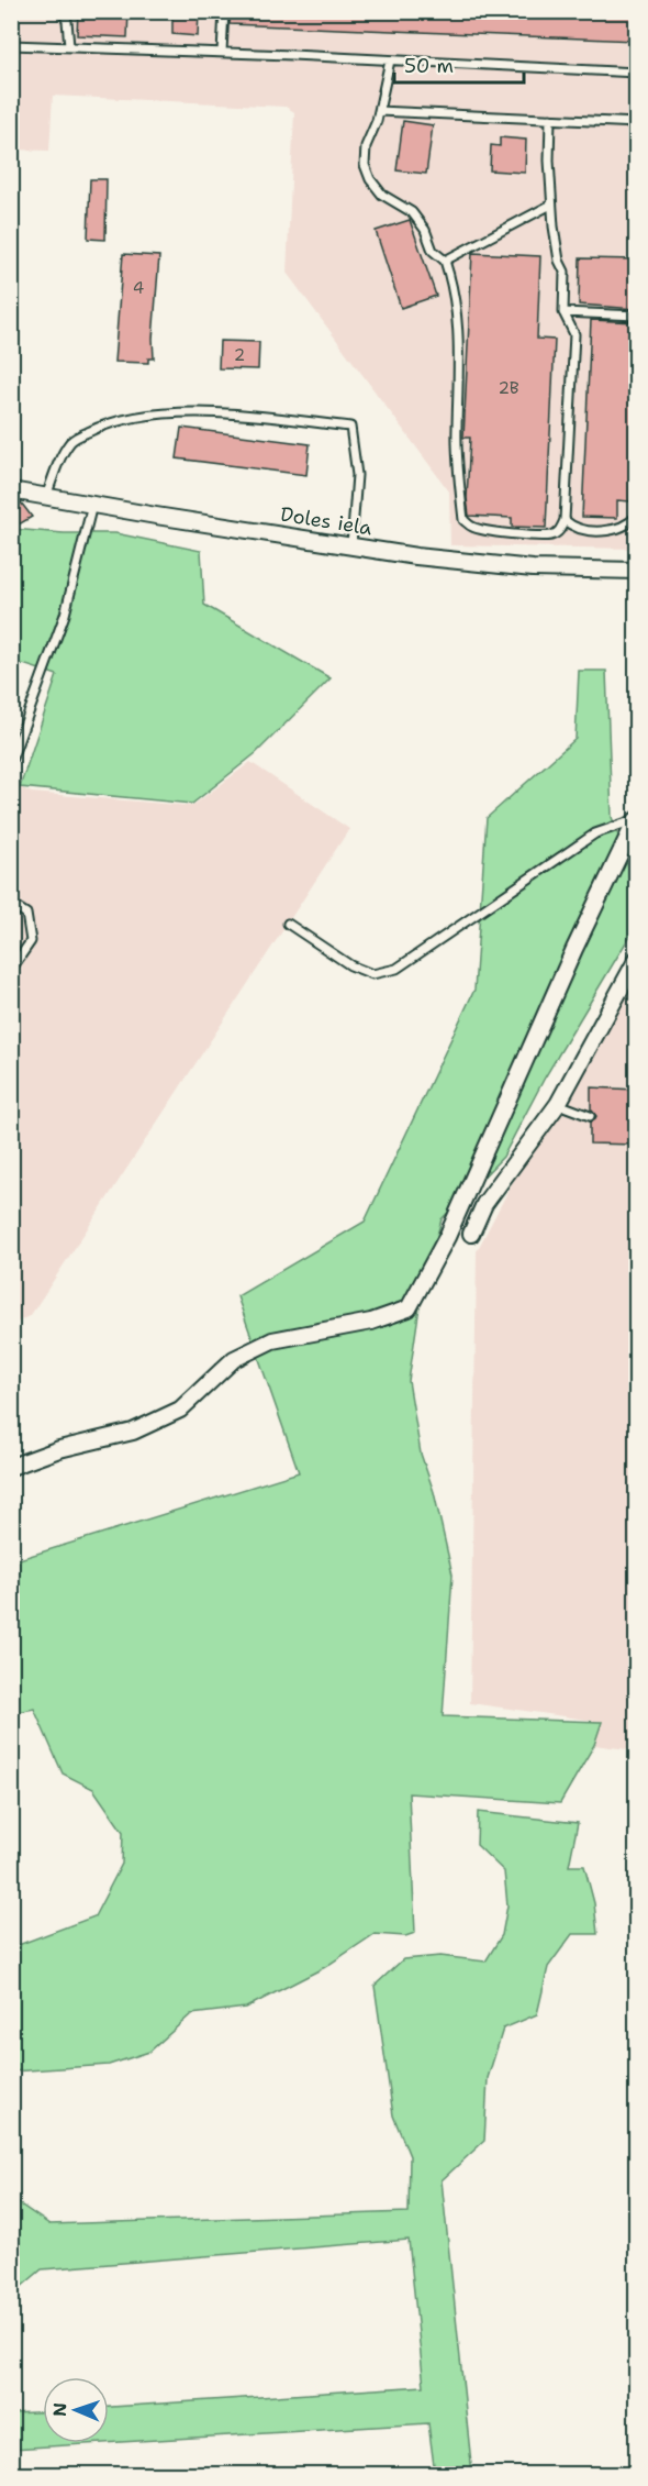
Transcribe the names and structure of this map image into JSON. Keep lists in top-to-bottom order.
{
  "streets": {
    "street": ["Doles iela"]
  },
  "house_numbers": ["4", "2", "2B"],
  "scale_bar": "50 m",
  "north": "left"
}
